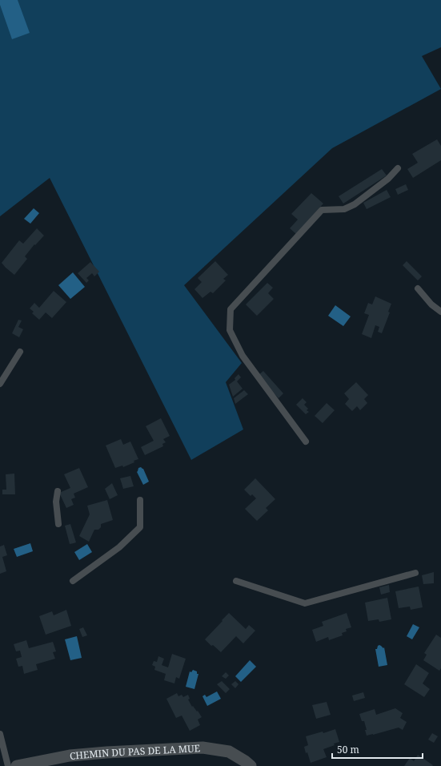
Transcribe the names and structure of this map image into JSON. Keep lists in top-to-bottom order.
{
  "streets": {
    "street": ["CHEMIN DU PAS DE LA MUE"]
  },
  "scale_bar": "50 m"
}
